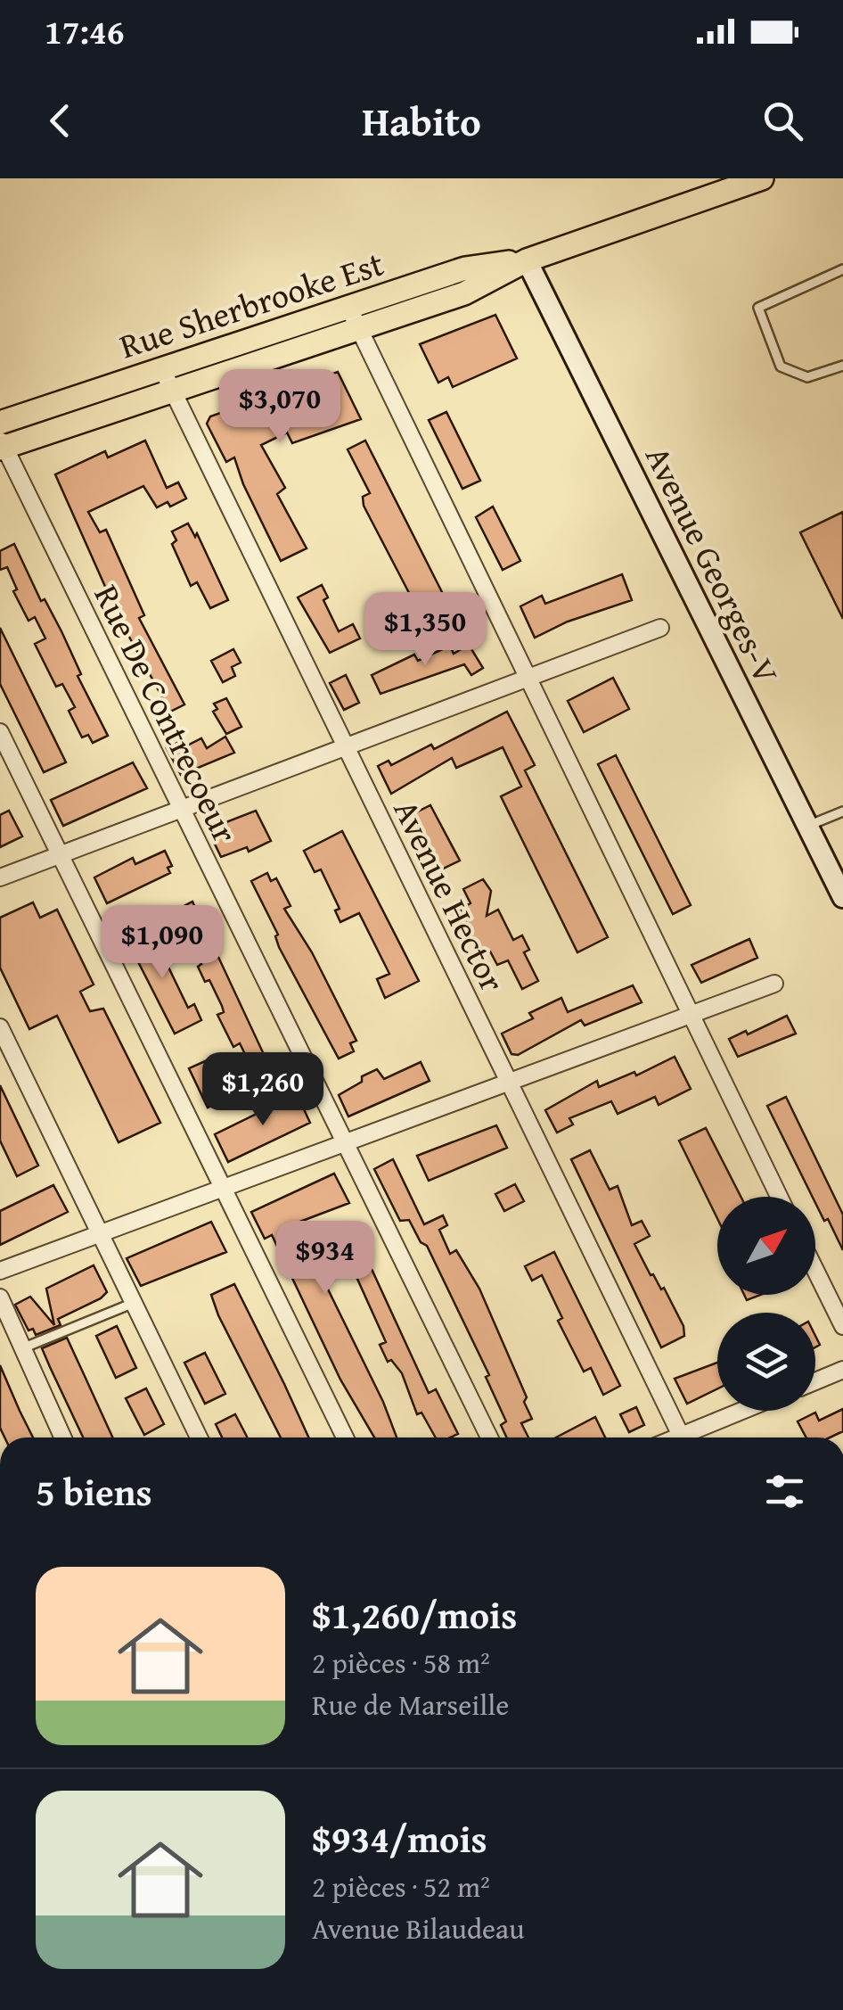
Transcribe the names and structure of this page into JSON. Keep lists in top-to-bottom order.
{
  "streets": {
    "main road": ["Rue Sherbrooke Est"],
    "street": ["Avenue Georges-V", "Rue De Contrecoeur", "Avenue Hector"]
  },
  "crossings": [
    ["Rue Sherbrooke Est", "Avenue Georges-V"],
    ["Rue Sherbrooke Est", "Rue De Contrecoeur"],
    ["Rue Sherbrooke Est", "Avenue Hector"]
  ],
  "north": "top right",
  "page": {
    "status": "17:46",
    "header": "Habito",
    "price": [
      "$3,070",
      "$1,350",
      "$1,090",
      "$1,260",
      "$934"
    ],
    "heading": "5 biens",
    "list": [
      {
        "name": "$1,260/mois",
        "note": "2 pièces · 58 m² · Rue de Marseille"
      },
      {
        "name": "$934/mois",
        "note": "2 pièces · 52 m² · Avenue Bilaudeau"
      }
    ]
  }
}
